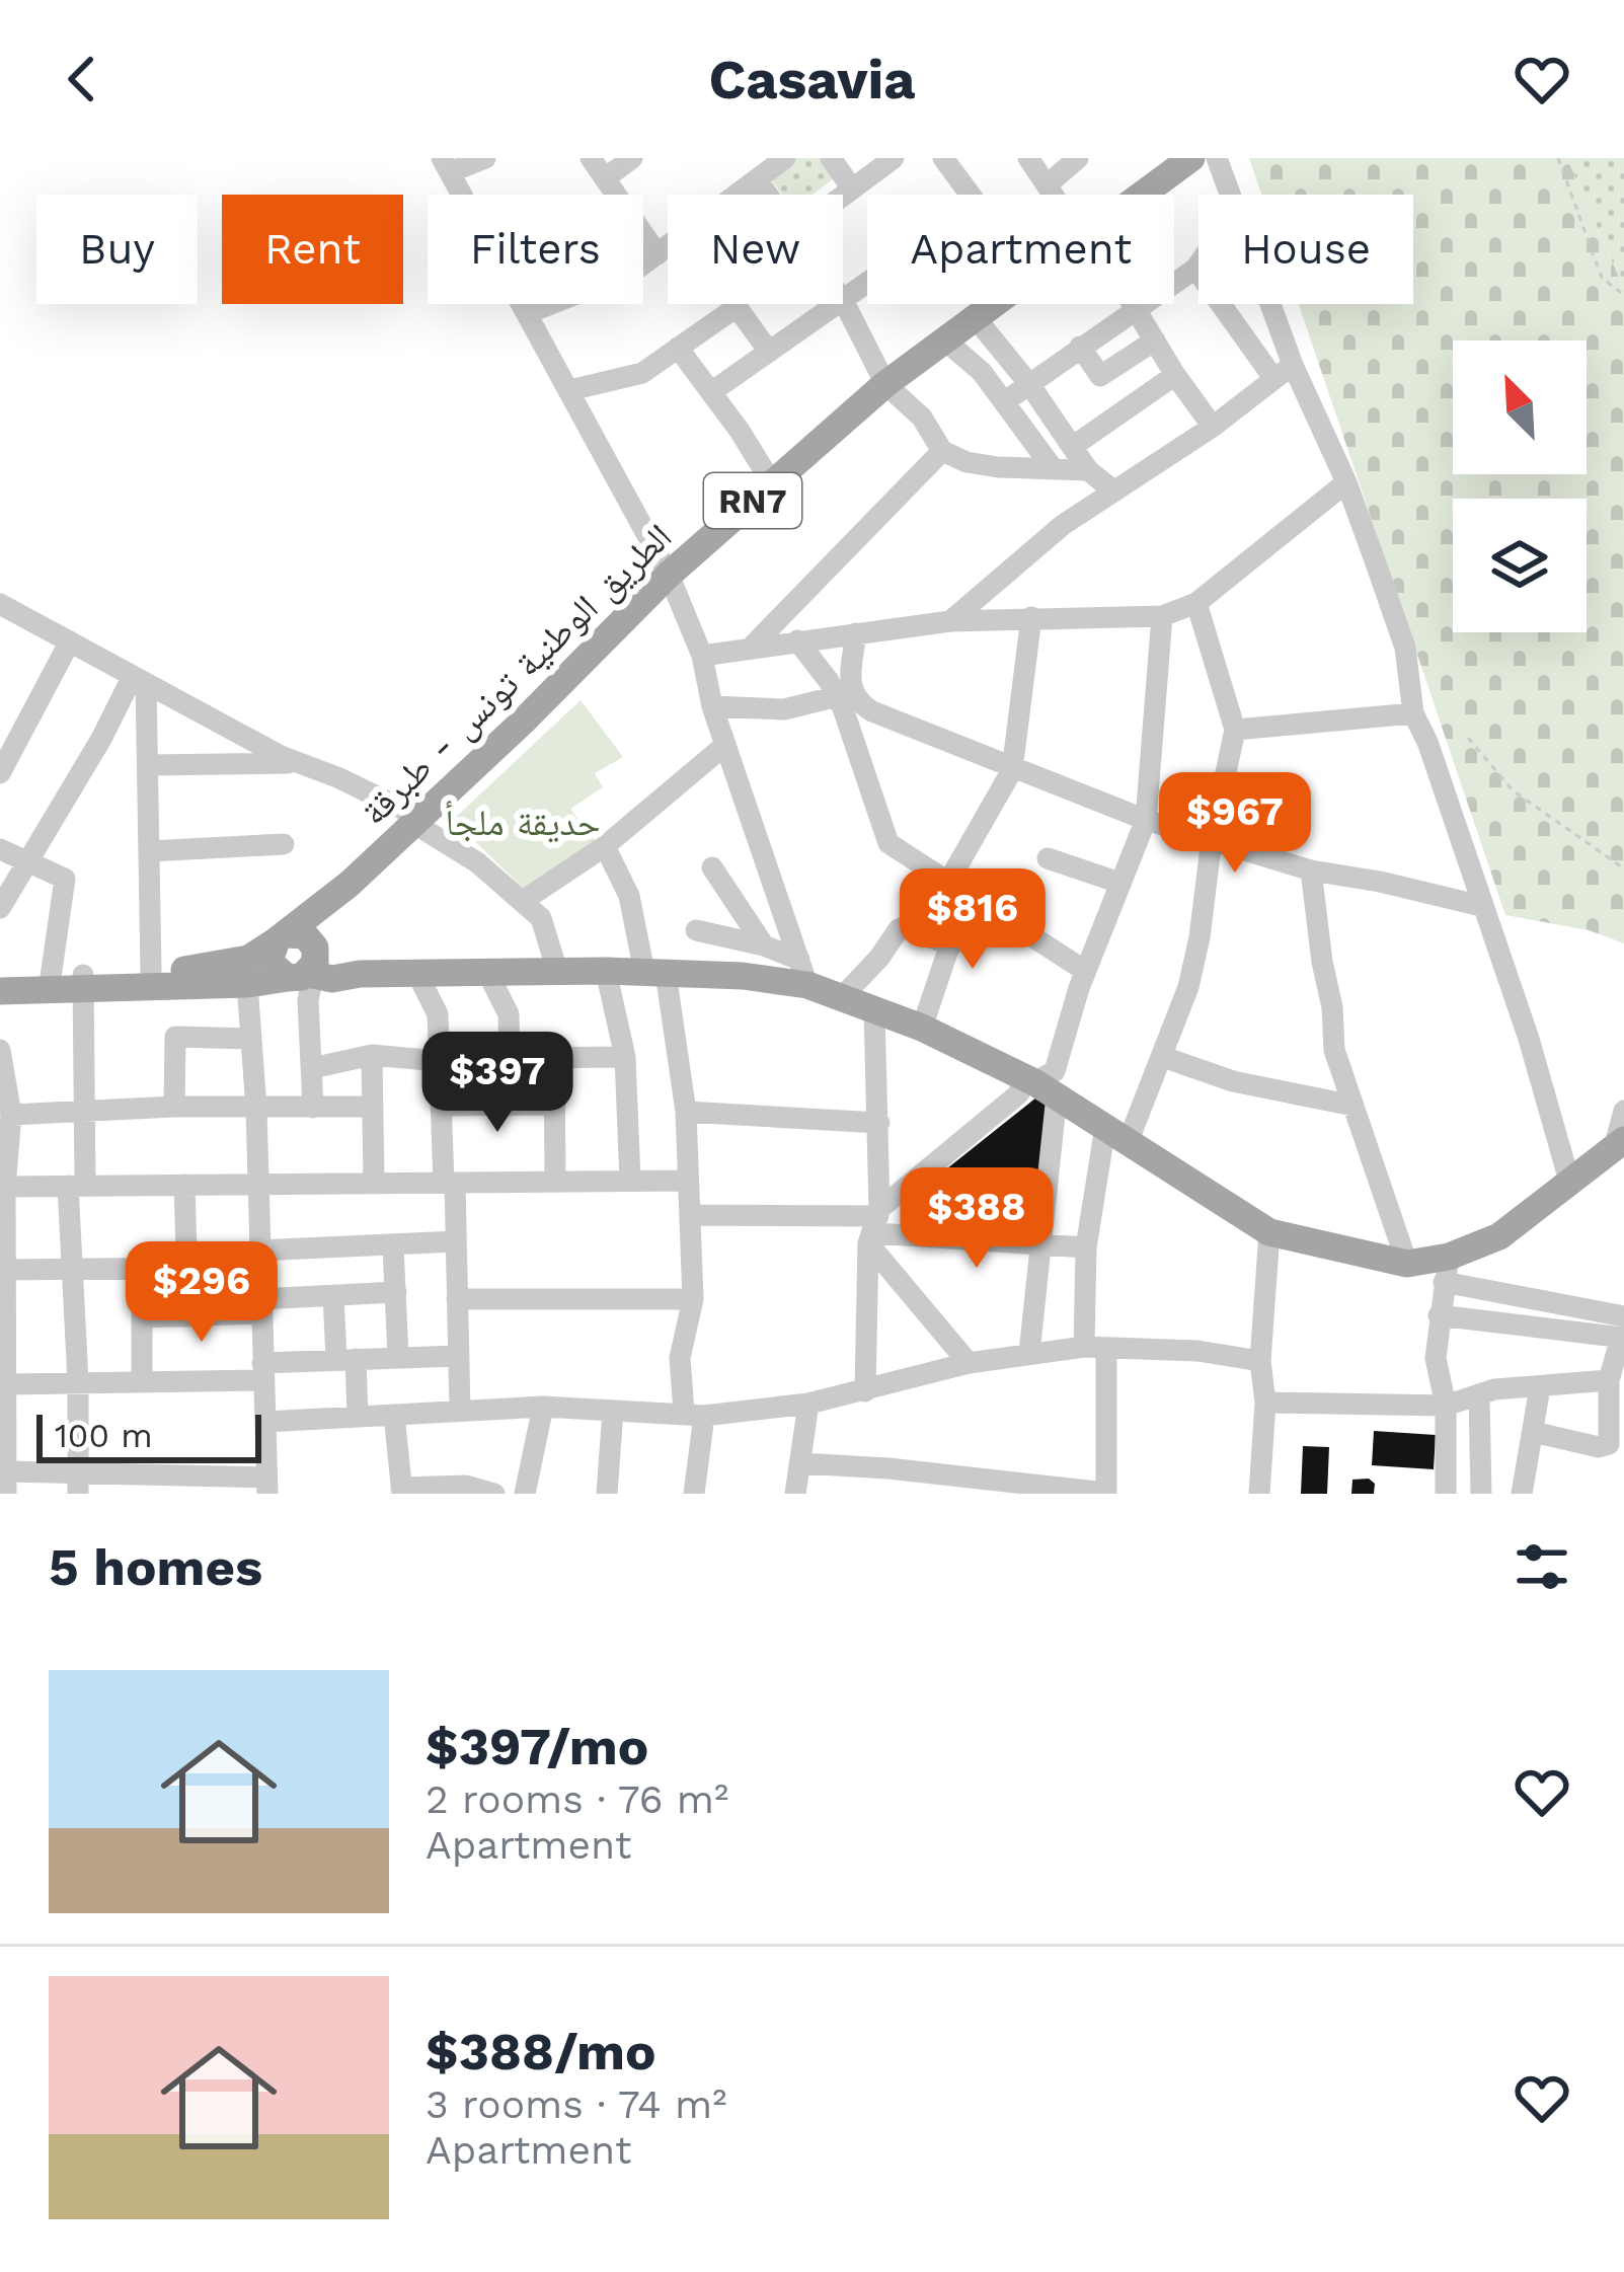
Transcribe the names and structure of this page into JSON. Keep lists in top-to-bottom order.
{
  "streets": {
    "main road": ["RN7", "الطريق الوطنية تونس - طبرقة"]
  },
  "parks": ["حديقة ملجأ"],
  "scale_bar": "100 m",
  "north": "top left",
  "page": {
    "header": "Casavia",
    "chip": [
      "Buy",
      "Rent",
      "Filters",
      "New",
      "Apartment",
      "House"
    ],
    "price": [
      "$967",
      "$816",
      "$397",
      "$388",
      "$296"
    ],
    "scale": "100 m",
    "heading": "5 homes",
    "list": [
      {
        "name": "$397/mo",
        "note": "2 rooms · 76 m² · Apartment"
      },
      {
        "name": "$388/mo",
        "note": "3 rooms · 74 m² · Apartment"
      }
    ]
  }
}
